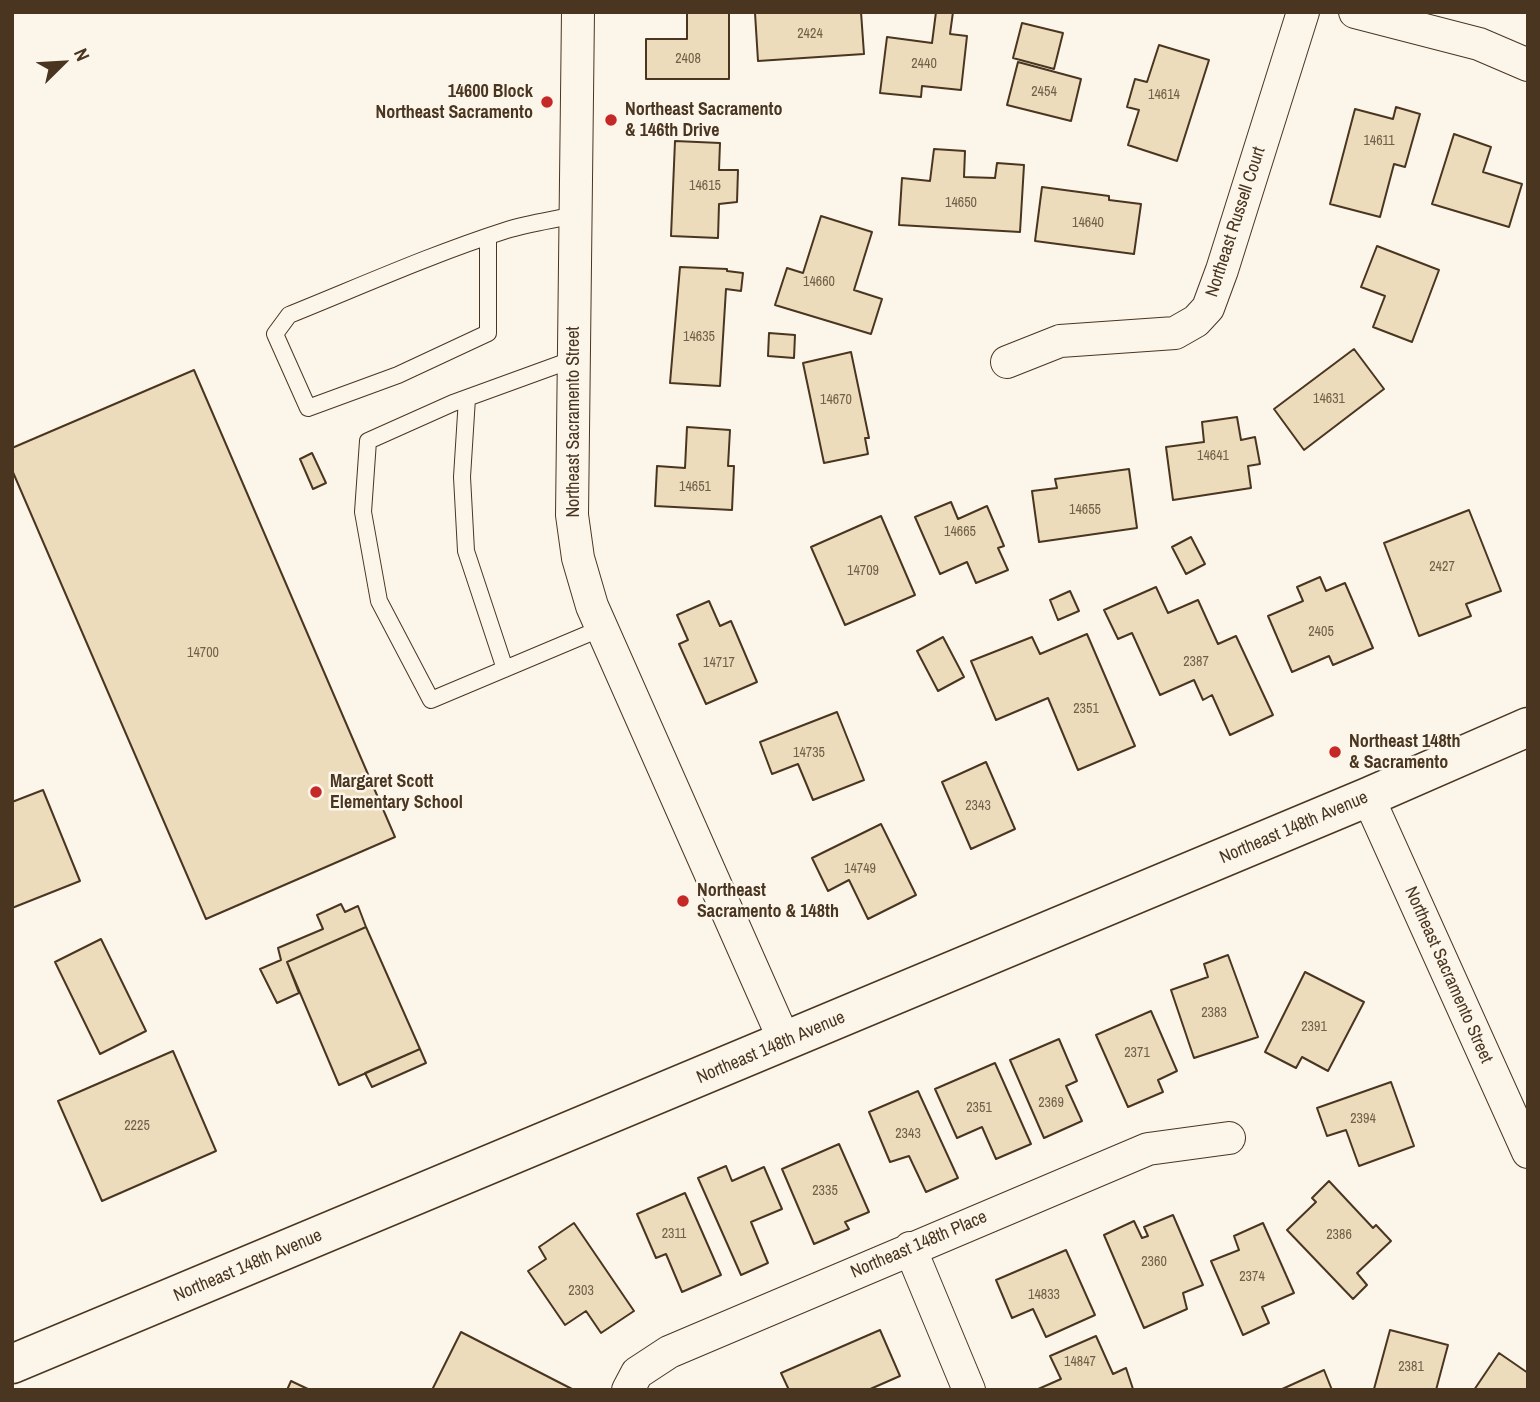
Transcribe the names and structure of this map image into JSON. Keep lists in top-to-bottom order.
{
  "streets": {
    "main road": ["Northeast 148th Avenue"],
    "street": ["Northeast Russell Court", "Northeast Sacramento Street", "Northeast 148th Place"]
  },
  "crossings": [
    ["Northeast Sacramento Street", "Northeast 148th Avenue"]
  ],
  "places": [
    "14600 Block Northeast Sacramento",
    "Northeast Sacramento & 146th Drive",
    "Northeast 148th & Sacramento",
    "Margaret Scott Elementary School",
    "Northeast Sacramento & 148th"
  ],
  "house_numbers": [
    "2424",
    "2408",
    "2440",
    "2454",
    "14614",
    "14611",
    "14615",
    "14650",
    "14640",
    "14660",
    "14635",
    "14631",
    "14670",
    "14641",
    "14651",
    "14655",
    "14665",
    "2427",
    "14709",
    "2405",
    "14700",
    "2387",
    "14717",
    "2351",
    "14735",
    "2343",
    "14749",
    "2383",
    "2391",
    "2371",
    "2369",
    "2351",
    "2394",
    "2225",
    "2343",
    "2335",
    "2311",
    "2386",
    "2360",
    "2374",
    "2303",
    "14833",
    "14847",
    "2381"
  ],
  "north": "top right"
}
